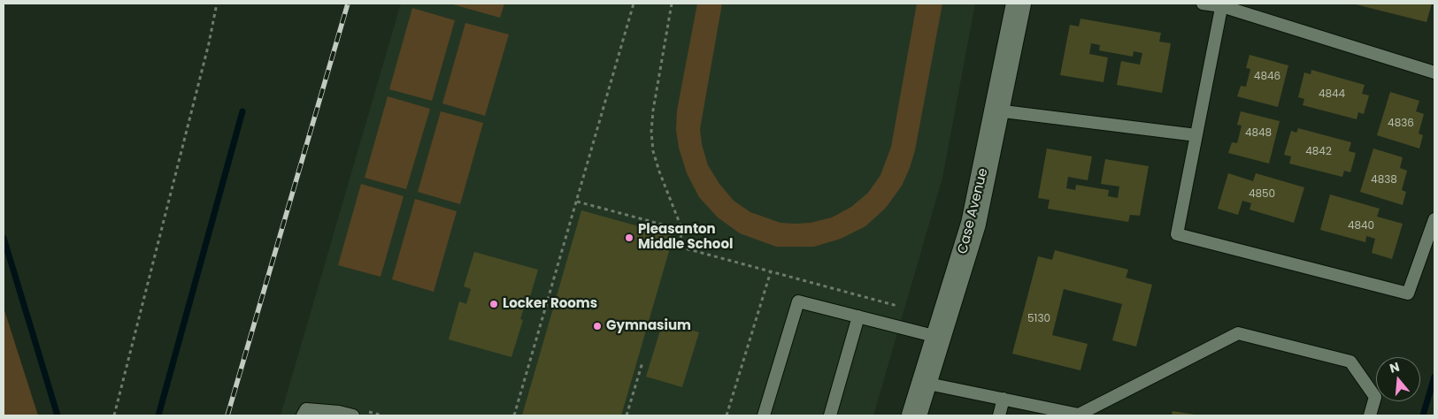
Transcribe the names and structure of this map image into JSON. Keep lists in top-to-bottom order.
{
  "streets": {
    "street": ["Case Avenue"]
  },
  "places": ["Pleasanton Middle School", "Locker Rooms", "Gymnasium"],
  "house_numbers": [
    "4846",
    "4844",
    "4836",
    "4848",
    "4842",
    "4838",
    "4850",
    "4840",
    "5130"
  ],
  "north": "top"
}
